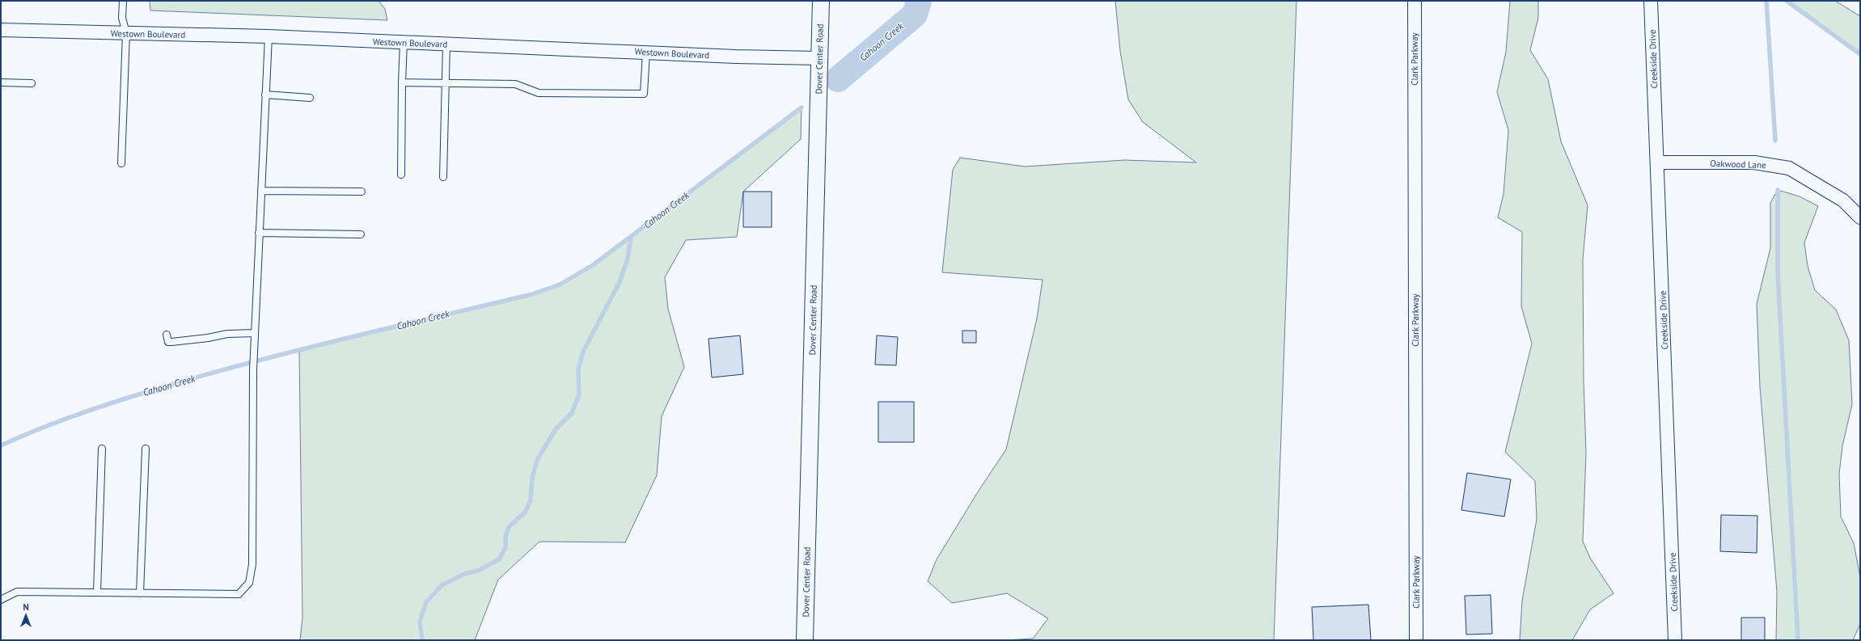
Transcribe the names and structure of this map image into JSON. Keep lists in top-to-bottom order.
{
  "streets": {
    "street": [
      "Westown Boulevard",
      "Dover Center Road",
      "Clark Parkway",
      "Creekside Drive",
      "Oakwood Lane"
    ]
  },
  "crossings": [
    ["Westown Boulevard", "Dover Center Road"],
    ["Creekside Drive", "Oakwood Lane"]
  ],
  "water": ["Cahoon Creek"],
  "north": "top"
}
